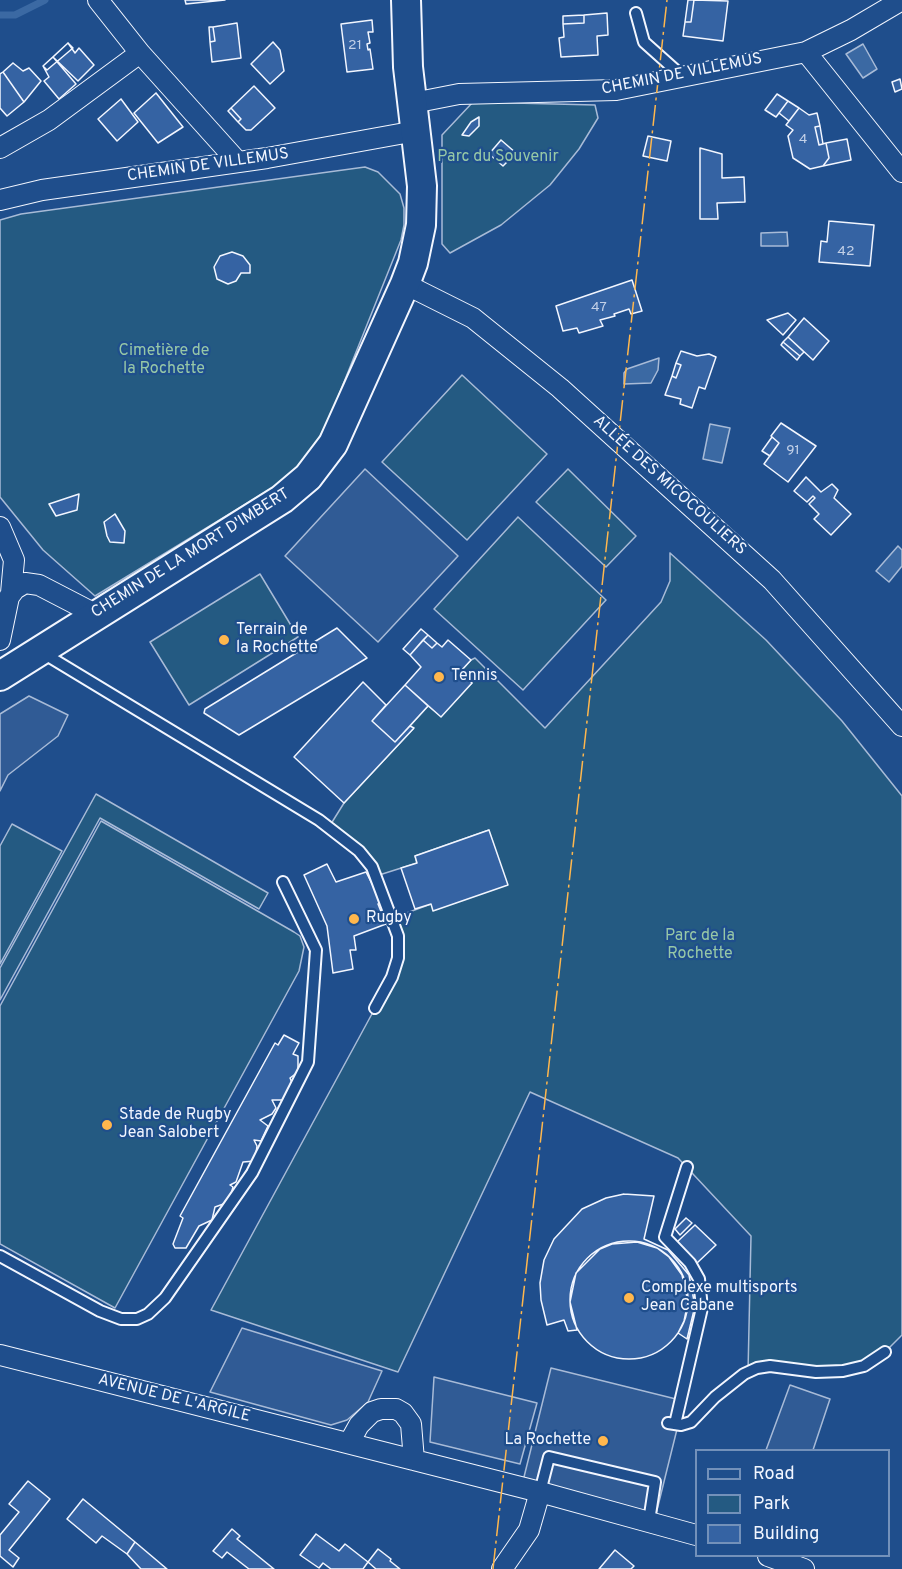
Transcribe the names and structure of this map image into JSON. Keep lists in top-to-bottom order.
{
  "streets": {
    "street": [
      "CHEMIN DE VILLEMUS",
      "ALLÉE DES MICOCOULIERS",
      "CHEMIN DE LA MORT D'IMBERT",
      "AVENUE DE L'ARGILE"
    ]
  },
  "crossings": [
    ["CHEMIN DE VILLEMUS", "CHEMIN DE LA MORT D'IMBERT"],
    ["ALLÉE DES MICOCOULIERS", "CHEMIN DE LA MORT D'IMBERT"]
  ],
  "parks": ["Parc du Souvenir", "Cimetière de la Rochette", "Parc de la Rochette"],
  "places": [
    "Terrain de la Rochette",
    "Tennis",
    "Rugby",
    "Stade de Rugby Jean Salobert",
    "Complexe multisports Jean Cabane",
    "La Rochette"
  ],
  "house_numbers": [
    "21",
    "4",
    "42",
    "47",
    "91"
  ],
  "legend": ["Road", "Park", "Building"]
}
